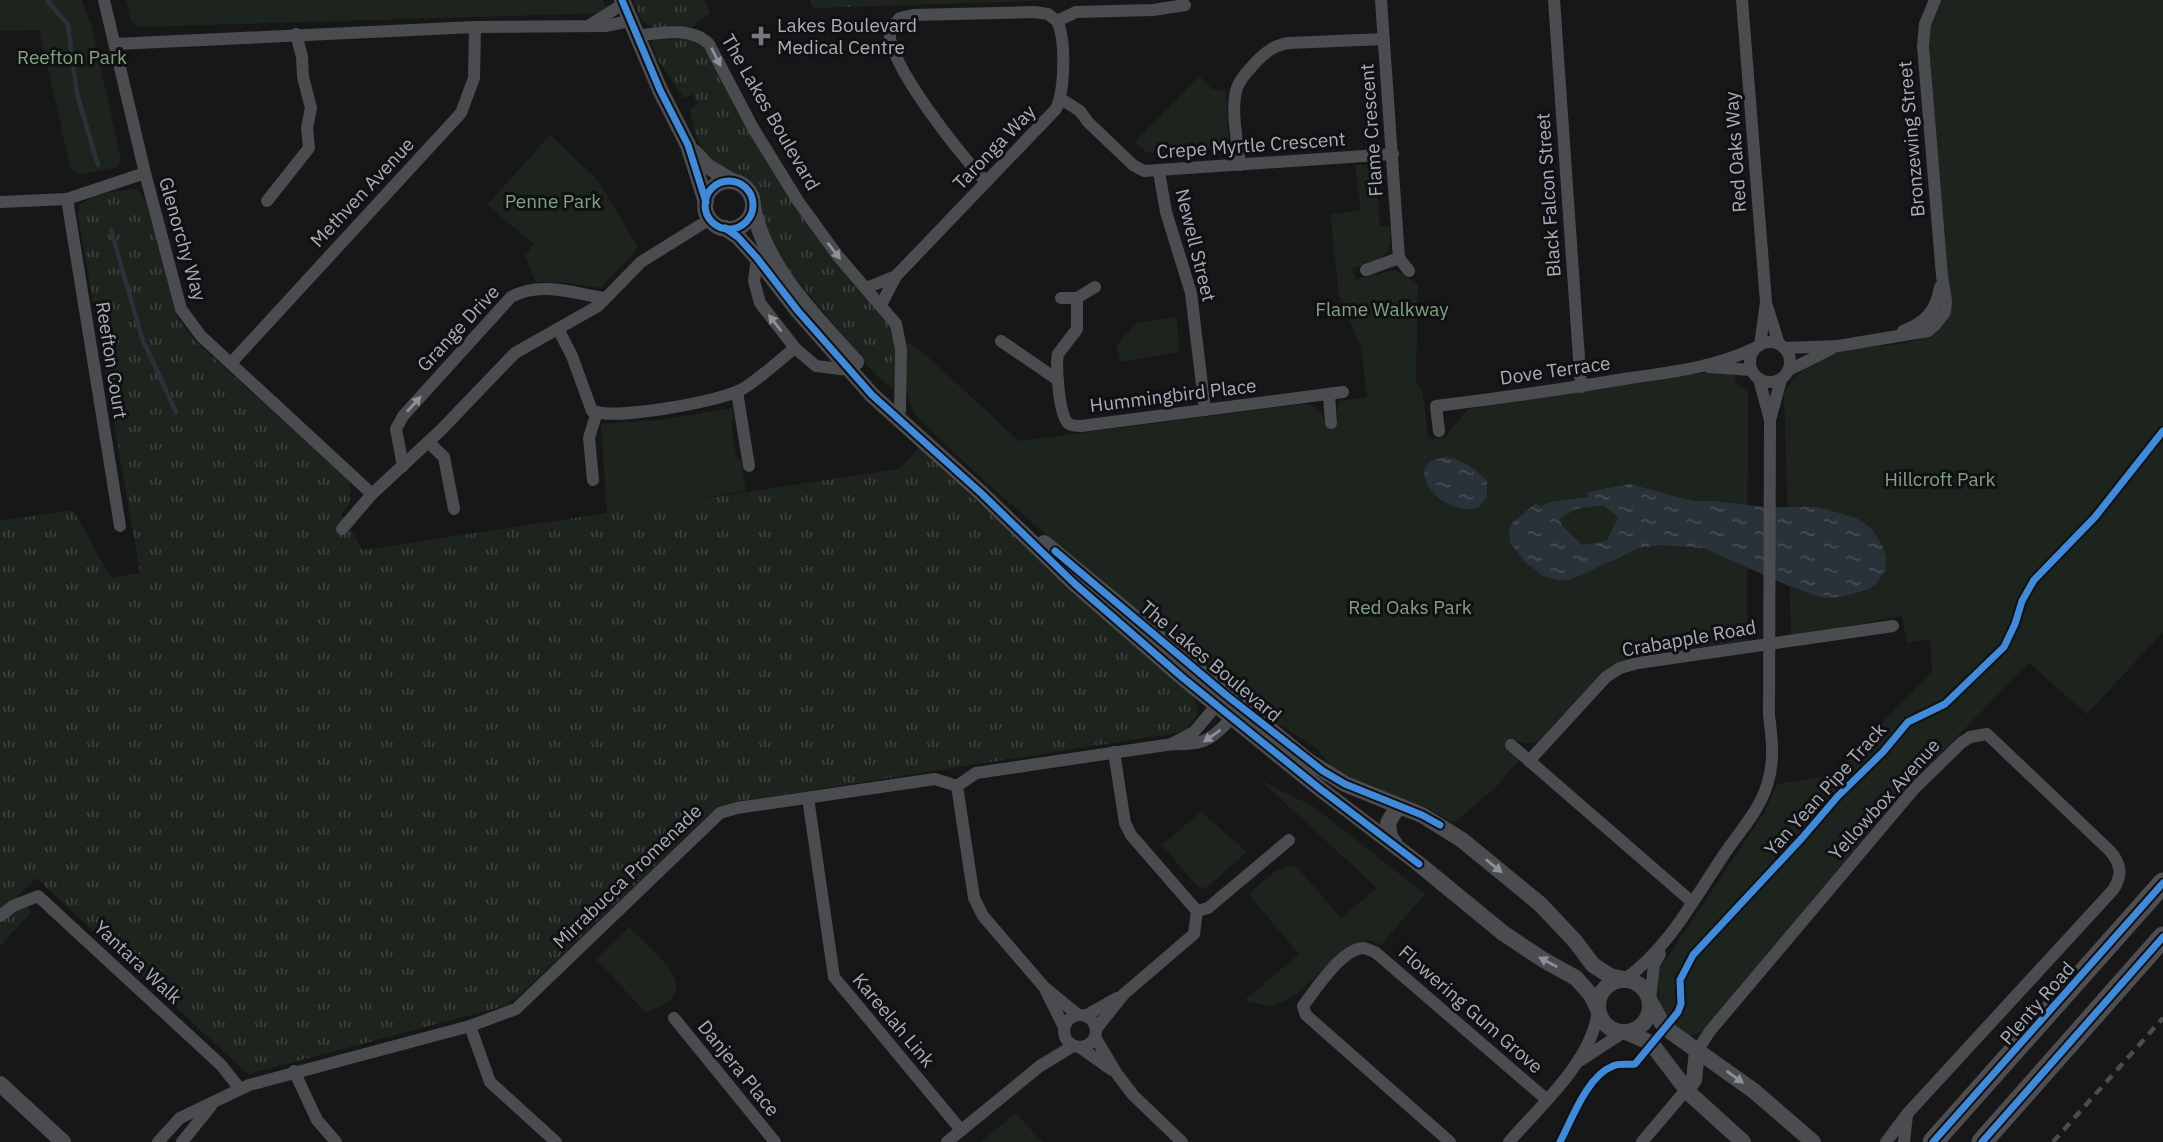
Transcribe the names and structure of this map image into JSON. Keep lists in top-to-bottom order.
{
  "streets": {
    "highway": ["Plenty Road"],
    "street": [
      "The Lakes Boulevard",
      "Flame Crescent",
      "Bronzewing Street",
      "Crepe Myrtle Crescent",
      "Taronga Way",
      "Red Oaks Way",
      "Methven Avenue",
      "Black Falcon Street",
      "Glenorchy Way",
      "Newell Street",
      "Grange Drive",
      "Reefton Court",
      "Dove Terrace",
      "Hummingbird Place",
      "Crabapple Road",
      "Yellowbox Avenue",
      "Mirrabucca Promenade",
      "Yantara Walk",
      "Flowering Gum Grove",
      "Kareelah Link",
      "Danjera Place"
    ],
    "cycle path": ["Yan Yean Pipe Track"]
  },
  "crossings": [
    ["The Lakes Boulevard", "Taronga Way"],
    ["Flame Crescent", "Crepe Myrtle Crescent"],
    ["Crepe Myrtle Crescent", "Taronga Way"],
    ["Crepe Myrtle Crescent", "Newell Street"],
    ["Red Oaks Way", "Dove Terrace"],
    ["Methven Avenue", "Glenorchy Way"],
    ["Black Falcon Street", "Dove Terrace"],
    ["Newell Street", "Hummingbird Place"],
    ["Yellowbox Avenue", "Plenty Road"],
    ["Mirrabucca Promenade", "Yantara Walk"],
    ["Mirrabucca Promenade", "Kareelah Link"]
  ],
  "parks": [
    "Reefton Park",
    "Penne Park",
    "Flame Walkway",
    "Hillcroft Park",
    "Red Oaks Park"
  ],
  "places": {
    "health": ["Lakes Boulevard Medical Centre"]
  }
}
